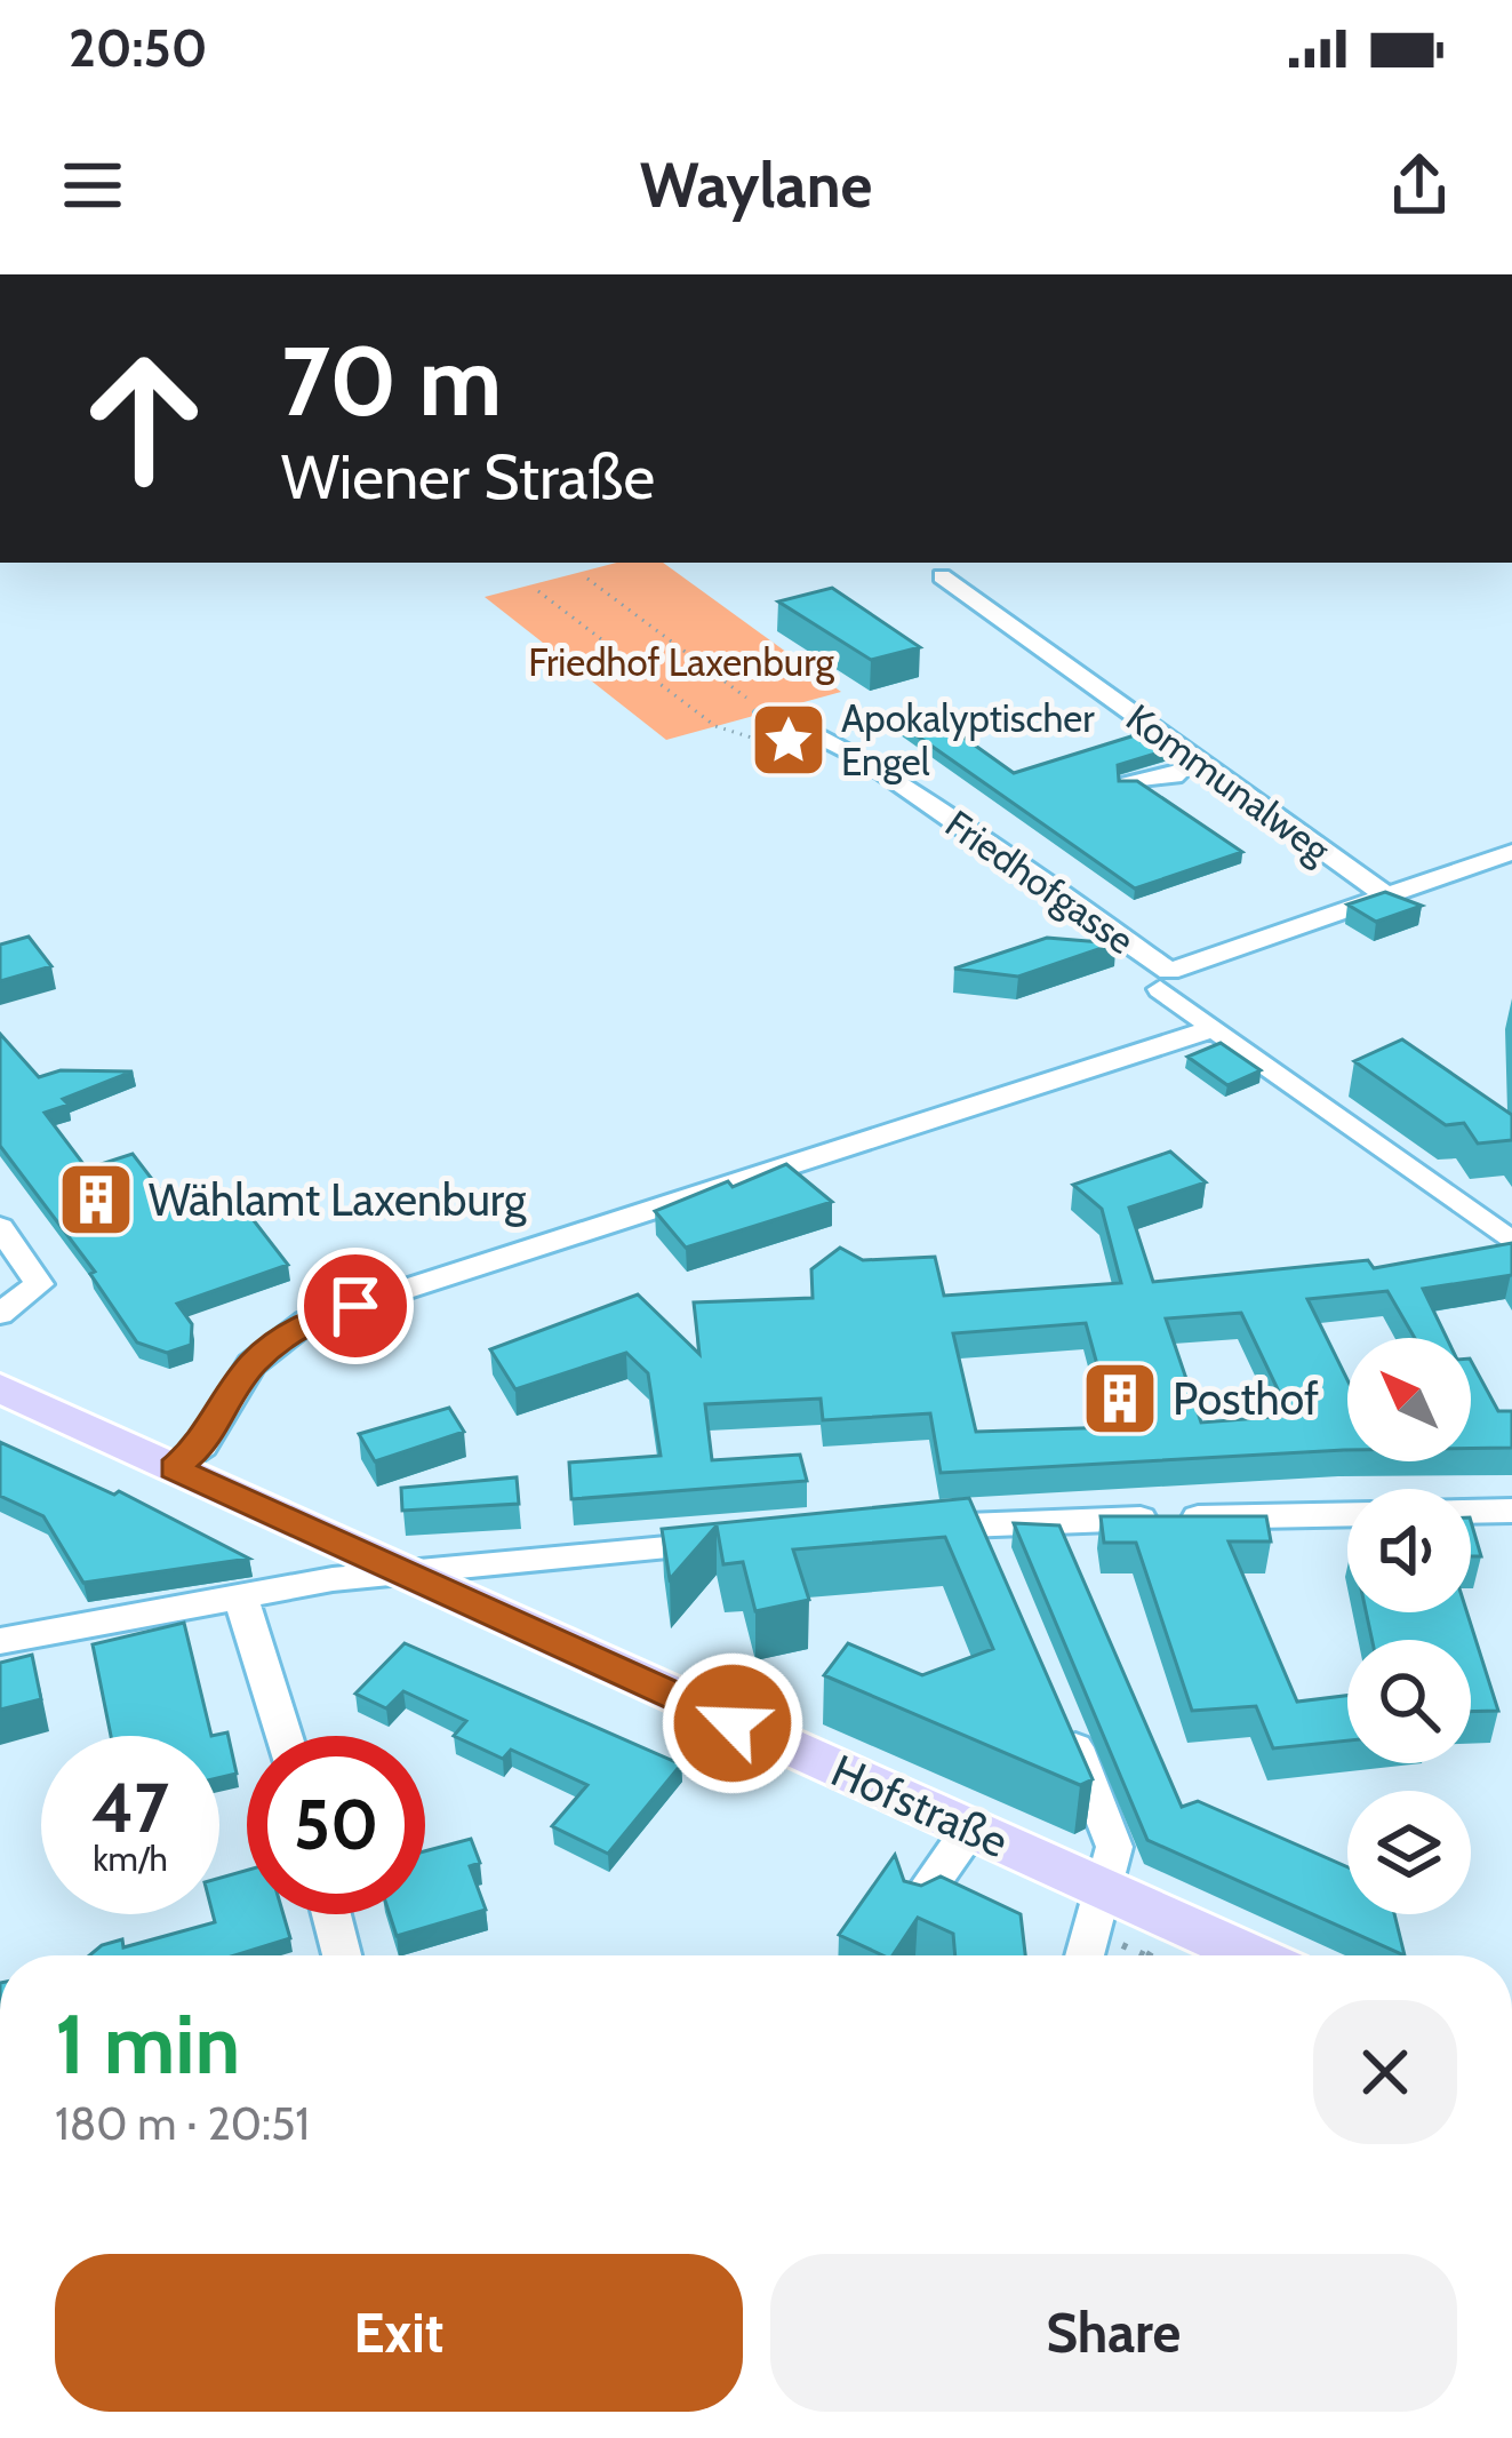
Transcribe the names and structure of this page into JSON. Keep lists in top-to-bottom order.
{
  "streets": {
    "main road": ["Hofstraße"],
    "street": ["Kommunalweg", "Friedhofgasse"]
  },
  "parks": ["Friedhof Laxenburg"],
  "places": {
    "place": ["Apokalyptischer Engel"],
    "building": ["Wählamt Laxenburg", "Posthof"]
  },
  "north": "top left",
  "page": {
    "status": "20:50",
    "header": "Waylane",
    "turn": ["70 m", "Wiener Straße"],
    "speed": "47 km/h",
    "limit": "50",
    "heading": ["1 min", "180 m · 20:51"],
    "buttons": ["Exit", "Share"]
  }
}
